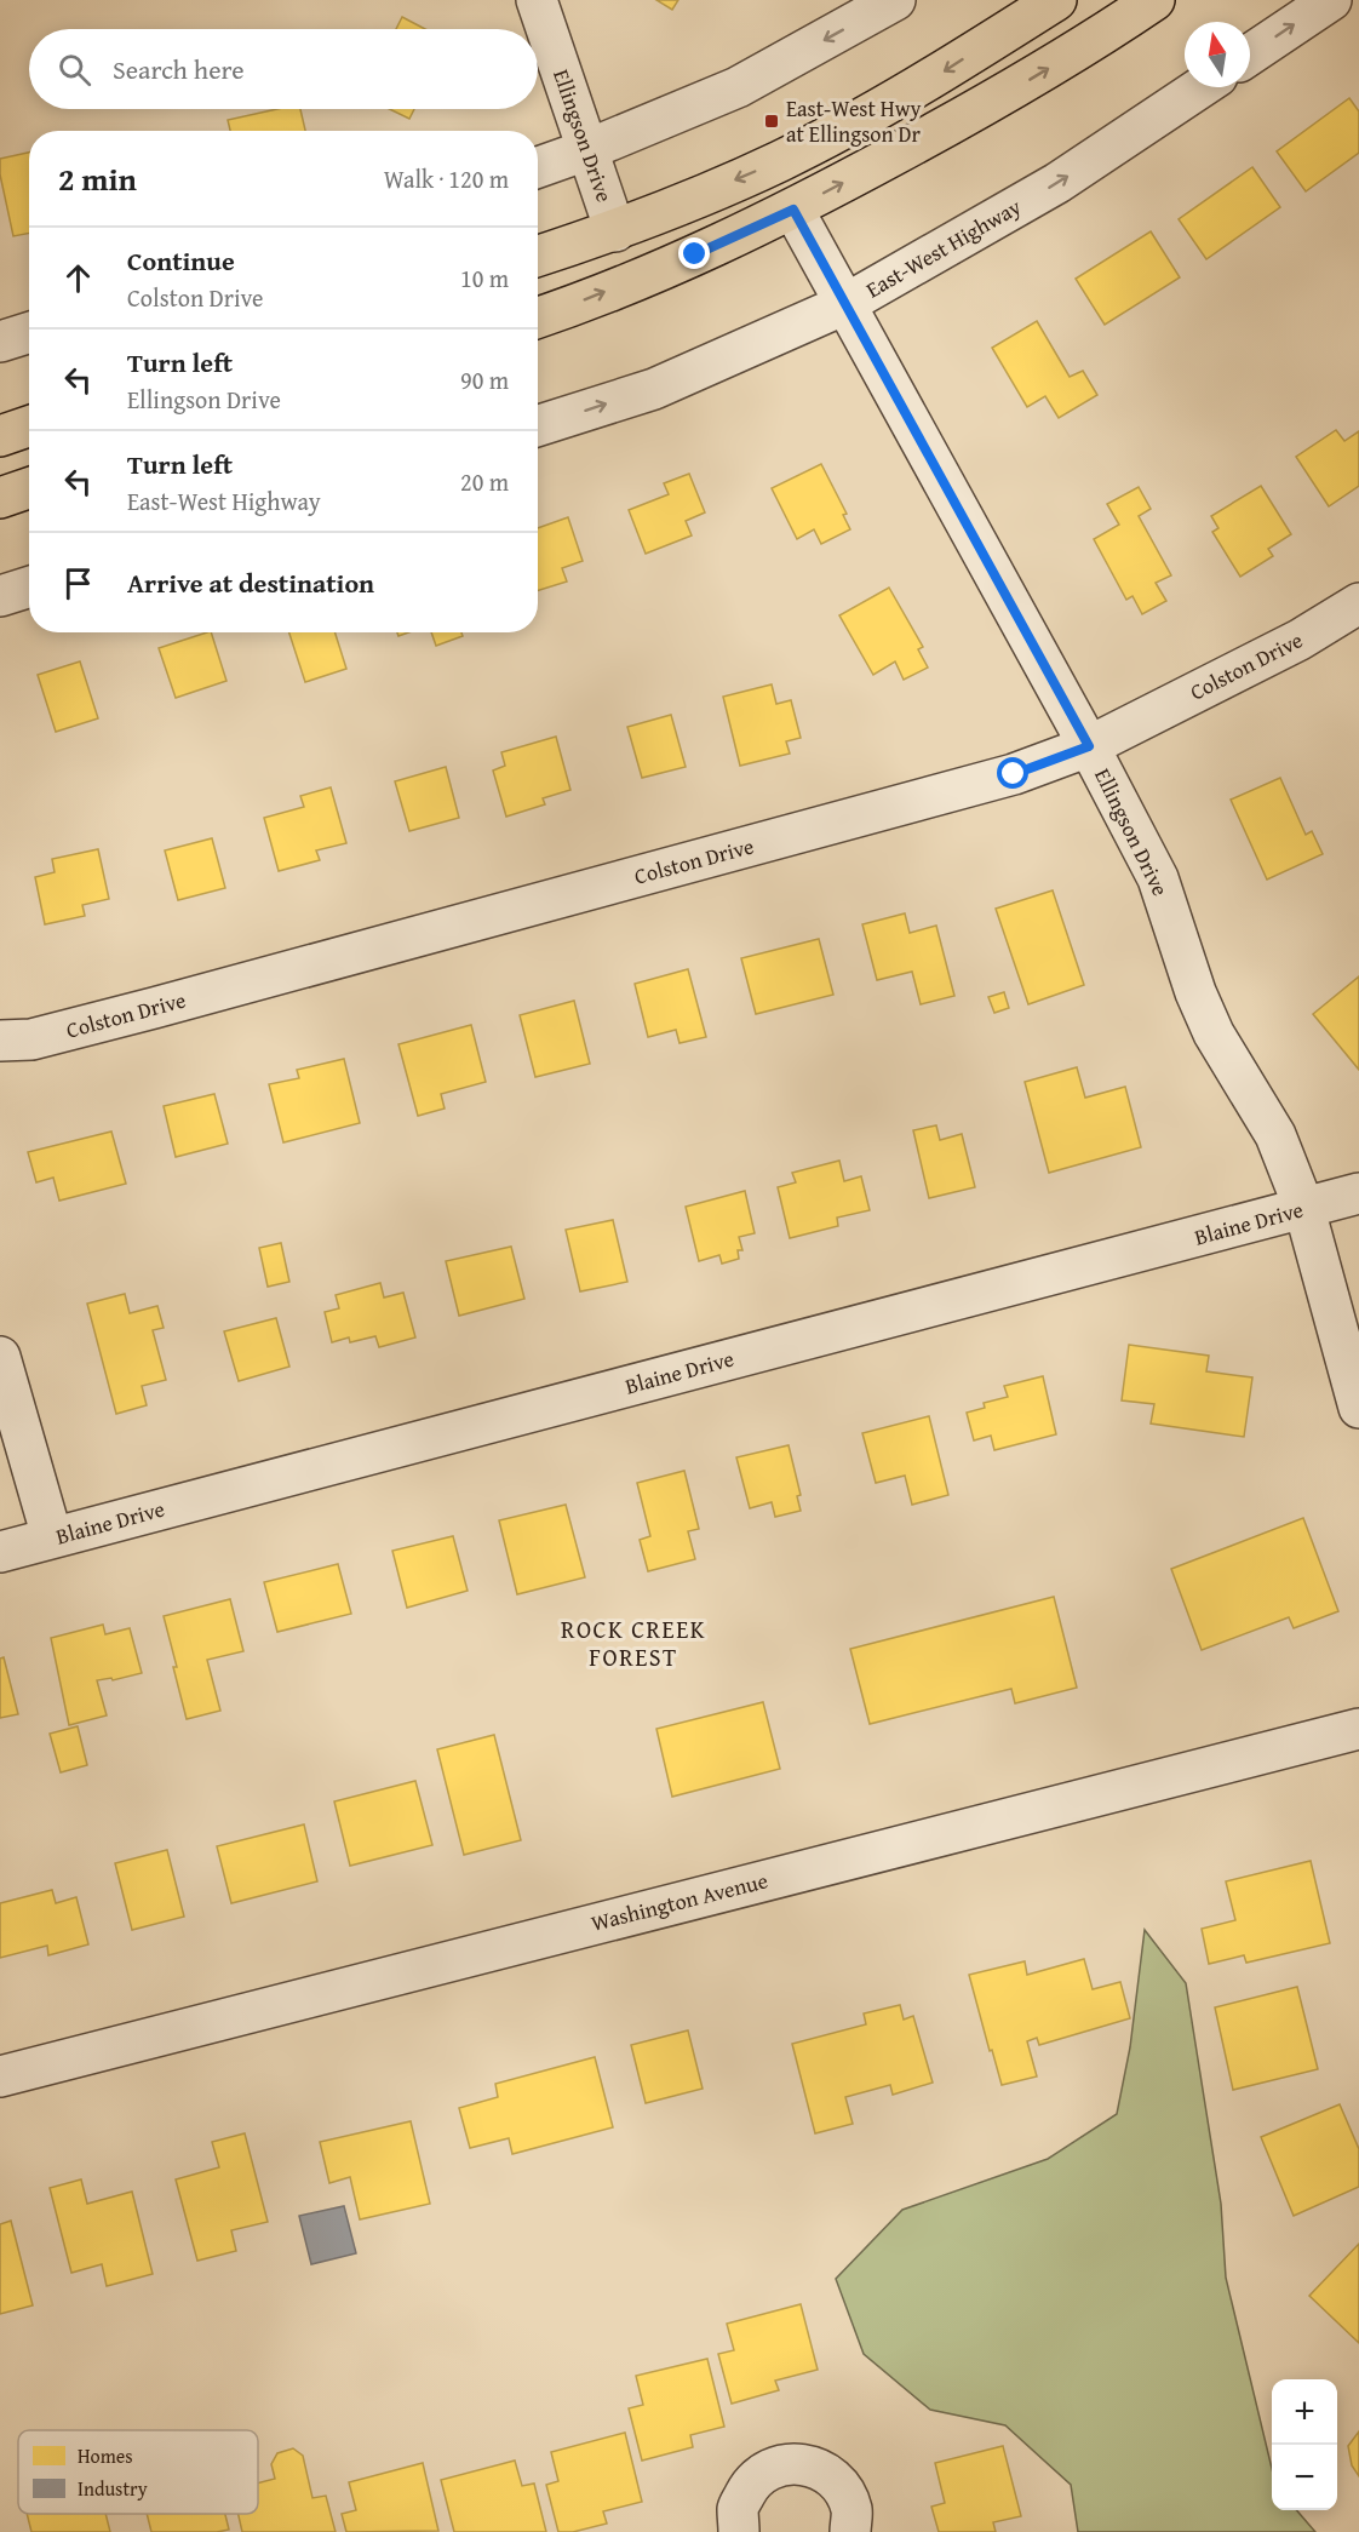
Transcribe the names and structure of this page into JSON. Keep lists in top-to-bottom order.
{
  "streets": {
    "street": [
      "Ellingson Drive",
      "East-West Highway",
      "Colston Drive",
      "Blaine Drive",
      "Washington Avenue"
    ]
  },
  "crossings": [
    ["Ellingson Drive", "East-West Highway"],
    ["Ellingson Drive", "Colston Drive"],
    ["Ellingson Drive", "Blaine Drive"]
  ],
  "districts": ["ROCK CREEK FOREST"],
  "places": {
    "transit": ["East-West Hwy at Ellingson Dr"]
  },
  "legend": ["Homes", "Industry"],
  "north": "top",
  "page": {
    "search": "Search here",
    "heading": ["2 min", "Walk · 120 m"],
    "list": [
      ["Continue", "Colston Drive", "10 m"],
      ["Turn left", "Ellingson Drive", "90 m"],
      ["Turn left", "East-West Highway", "20 m"],
      "Arrive at destination"
    ],
    "map_buttons": ["+", "−"]
  }
}
